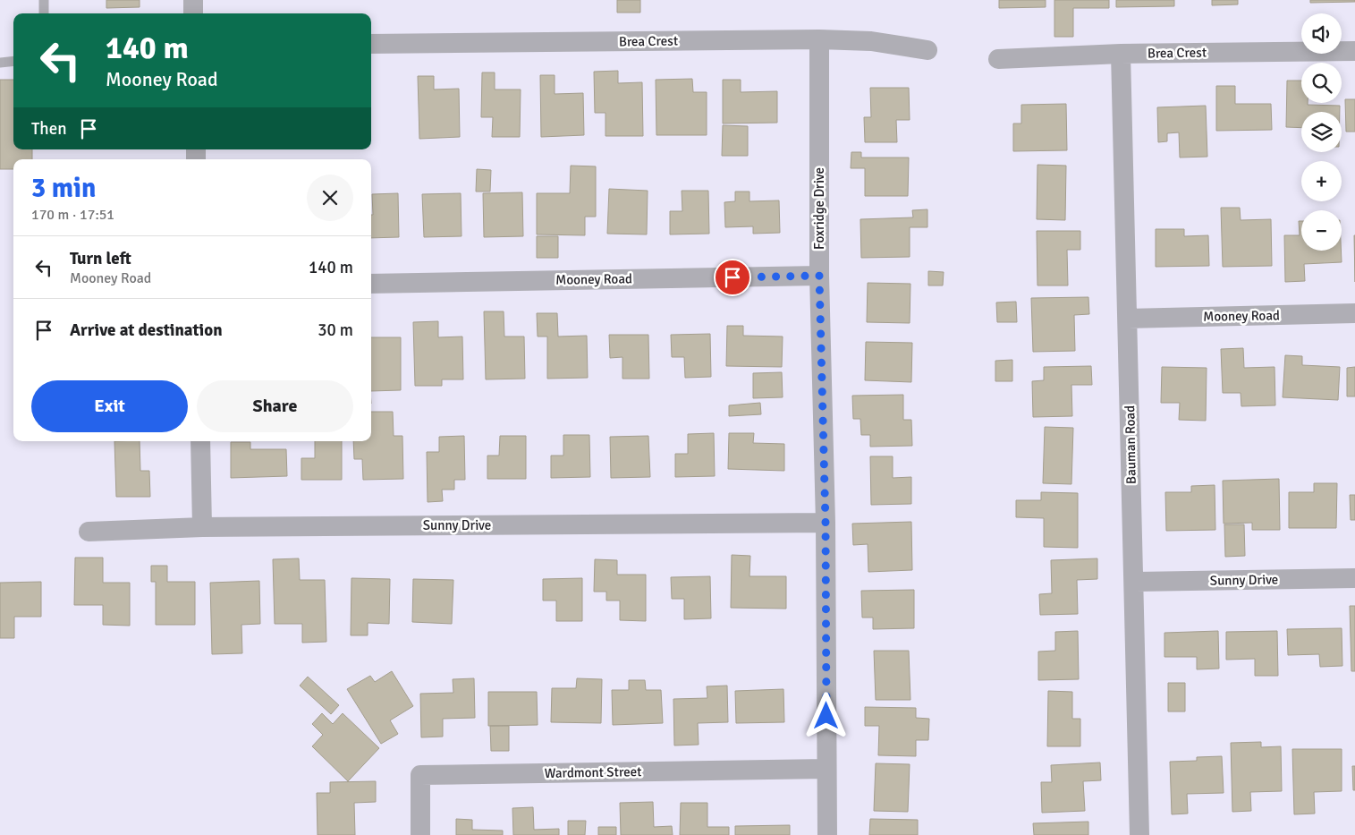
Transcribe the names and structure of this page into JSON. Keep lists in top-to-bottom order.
{
  "streets": {
    "street": [
      "Brea Crest",
      "Foxridge Drive",
      "Mooney Road",
      "Bauman Road",
      "Sunny Drive",
      "Wardmont Street"
    ]
  },
  "crossings": [
    ["Brea Crest", "Foxridge Drive"],
    ["Brea Crest", "Bauman Road"],
    ["Foxridge Drive", "Mooney Road"],
    ["Foxridge Drive", "Sunny Drive"],
    ["Foxridge Drive", "Wardmont Street"],
    ["Mooney Road", "Bauman Road"],
    ["Bauman Road", "Sunny Drive"]
  ],
  "page": {
    "map_buttons": ["+", "−"],
    "turn": ["140 m", "Mooney Road"],
    "then": "Then",
    "heading": ["3 min", "170 m · 17:51"],
    "list": [
      {
        "name": "Turn left",
        "note": "Mooney Road",
        "value": "140 m"
      },
      {
        "name": "Arrive at destination",
        "value": "30 m"
      }
    ],
    "buttons": ["Exit", "Share"]
  }
}
